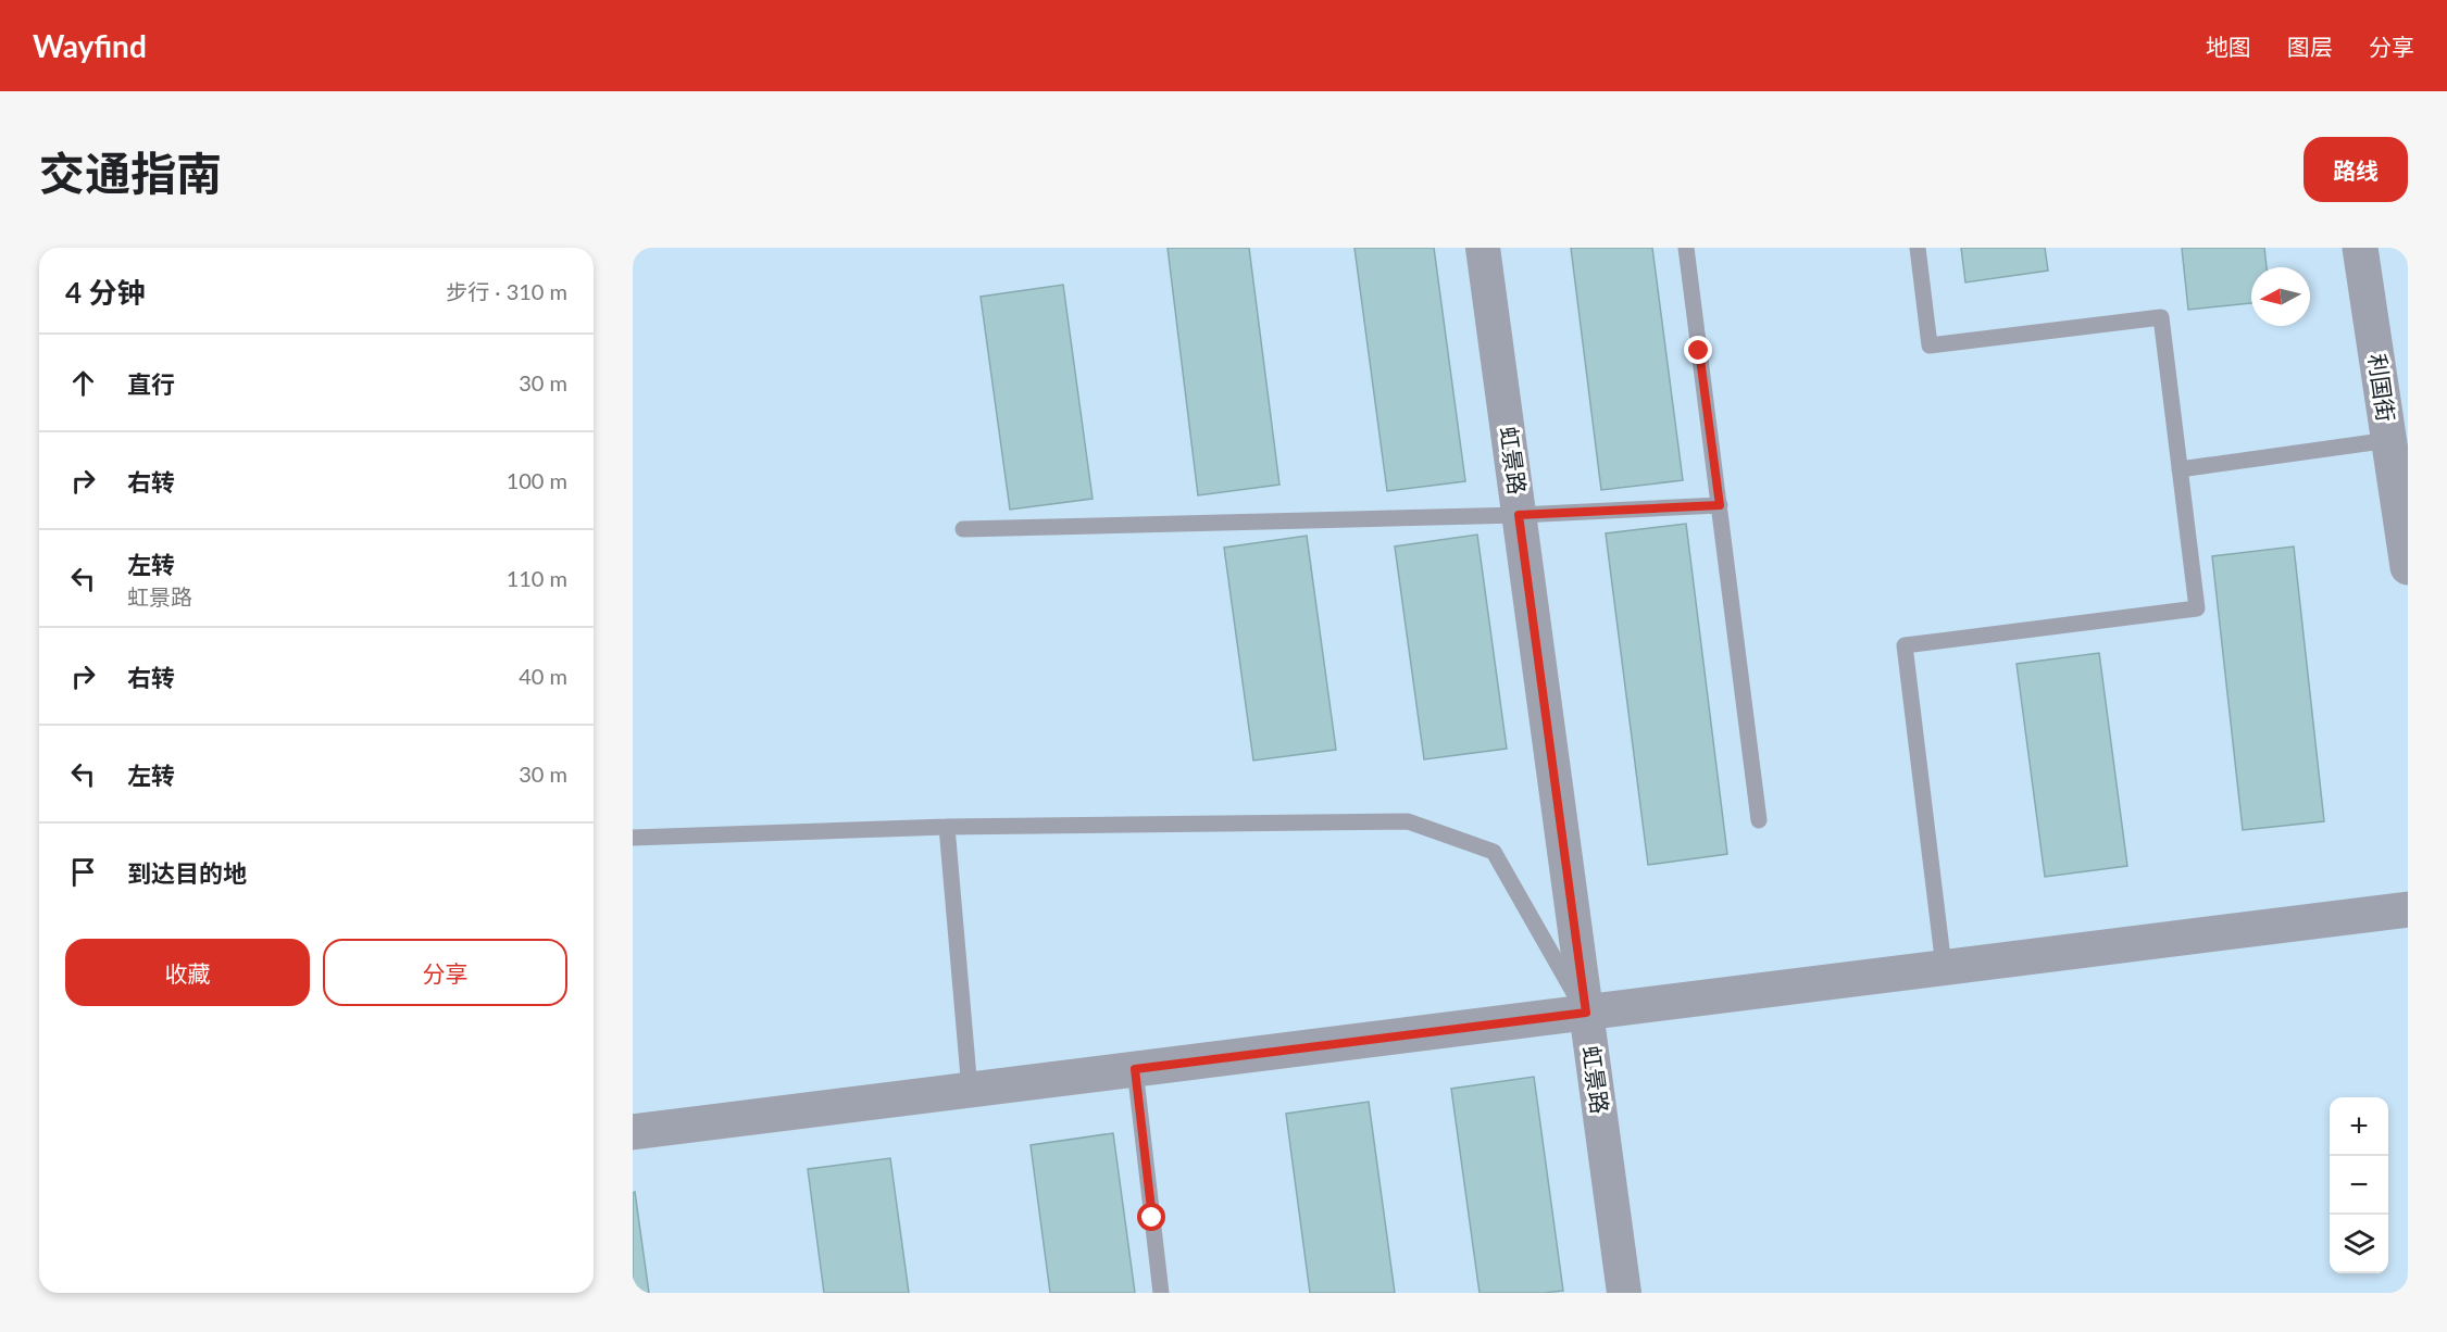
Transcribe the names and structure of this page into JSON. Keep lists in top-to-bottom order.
{
  "streets": {
    "street": ["利国街", "虹景路"]
  },
  "north": "left",
  "page": {
    "header": "Wayfind",
    "nav": ["地图", "图层", "分享"],
    "title": "交通指南",
    "buttons": [
      "路线",
      ["收藏", "分享"]
    ],
    "heading": ["4 分钟", "步行 · 310 m"],
    "list": [
      ["直行", "30 m"],
      ["右转", "100 m"],
      ["左转", "虹景路", "110 m"],
      ["右转", "40 m"],
      ["左转", "30 m"],
      "到达目的地"
    ],
    "map_buttons": ["+", "−"]
  }
}
